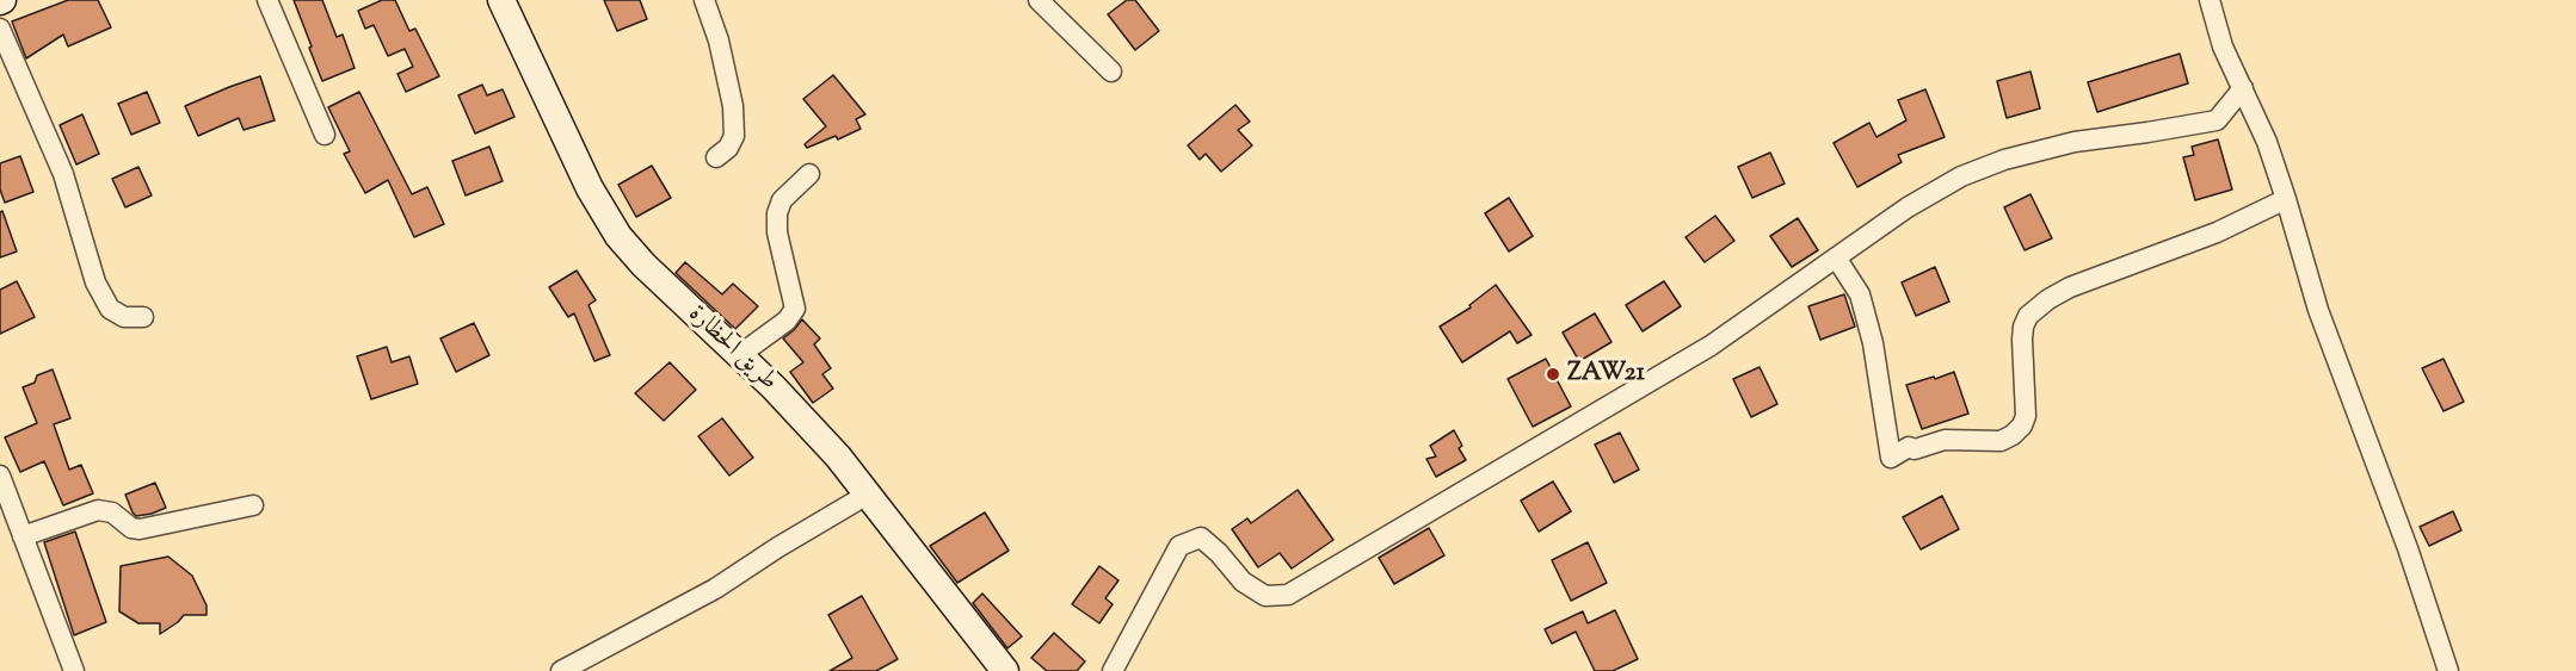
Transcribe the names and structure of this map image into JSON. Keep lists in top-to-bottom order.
{
  "streets": {
    "street": ["طريق الحظارة"]
  },
  "places": ["ZAW21"]
}
